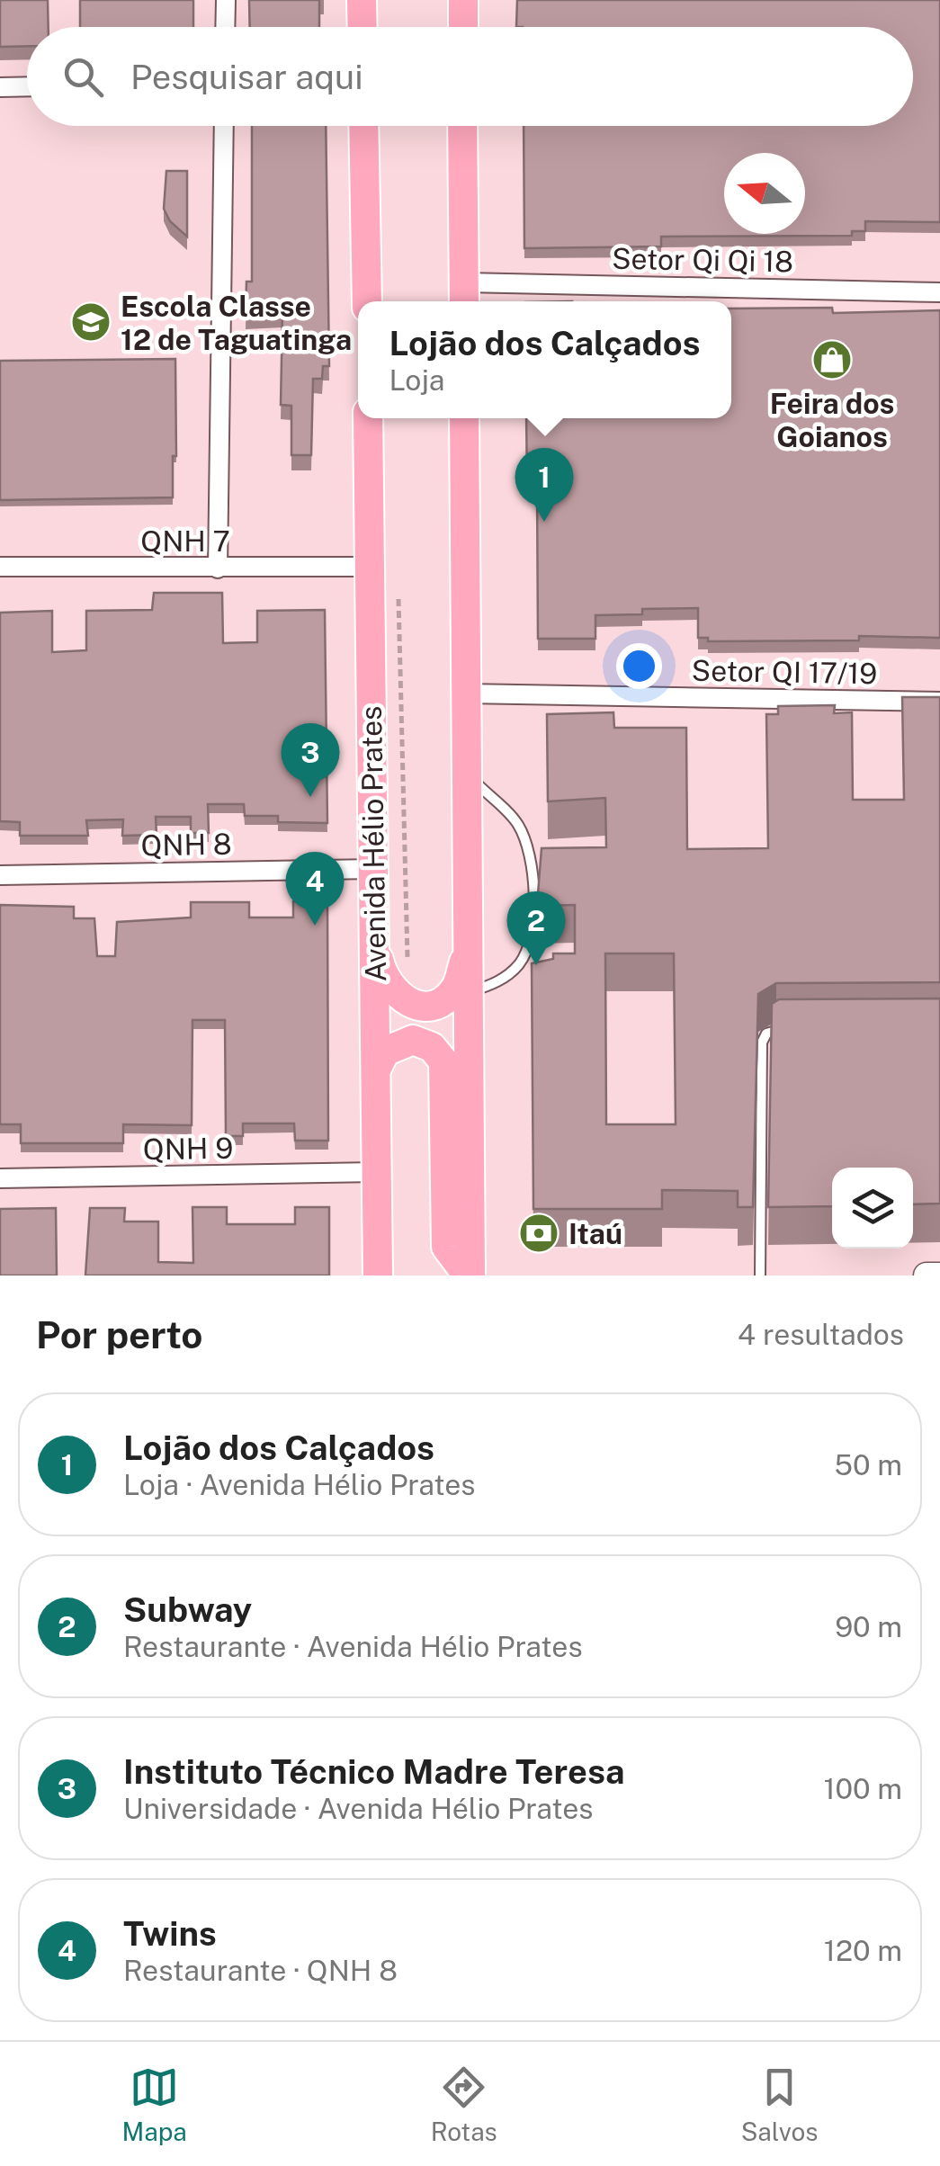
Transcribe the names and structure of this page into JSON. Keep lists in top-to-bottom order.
{
  "streets": {
    "main road": ["Avenida Hélio Prates"],
    "street": [
      "Setor Qi Qi 18",
      "QNH 7",
      "Setor QI 17/19",
      "QNH 8",
      "QNH 9"
    ]
  },
  "crossings": [
    ["QNH 7", "Avenida Hélio Prates"],
    ["Avenida Hélio Prates", "QNH 8"],
    ["Avenida Hélio Prates", "QNH 9"]
  ],
  "places": {
    "school or university": ["Escola Classe 12 de Taguatinga"],
    "shop": ["Feira dos Goianos"],
    "bank": ["Itaú"]
  },
  "north": "left",
  "page": {
    "search": "Pesquisar aqui",
    "popup": ["Lojão dos Calçados", "Loja"],
    "pins": [
      "1",
      "3",
      "4",
      "2"
    ],
    "heading": ["Por perto", "4 resultados"],
    "list": [
      {
        "mark": "1",
        "name": "Lojão dos Calçados",
        "note": "Loja · Avenida Hélio Prates",
        "value": "50 m"
      },
      {
        "mark": "2",
        "name": "Subway",
        "note": "Restaurante · Avenida Hélio Prates",
        "value": "90 m"
      },
      {
        "mark": "3",
        "name": "Instituto Técnico Madre Teresa",
        "note": "Universidade · Avenida Hélio Prates",
        "value": "100 m"
      },
      {
        "mark": "4",
        "name": "Twins",
        "note": "Restaurante · QNH 8",
        "value": "120 m"
      }
    ],
    "nav": ["Mapa", "Rotas", "Salvos"]
  }
}
